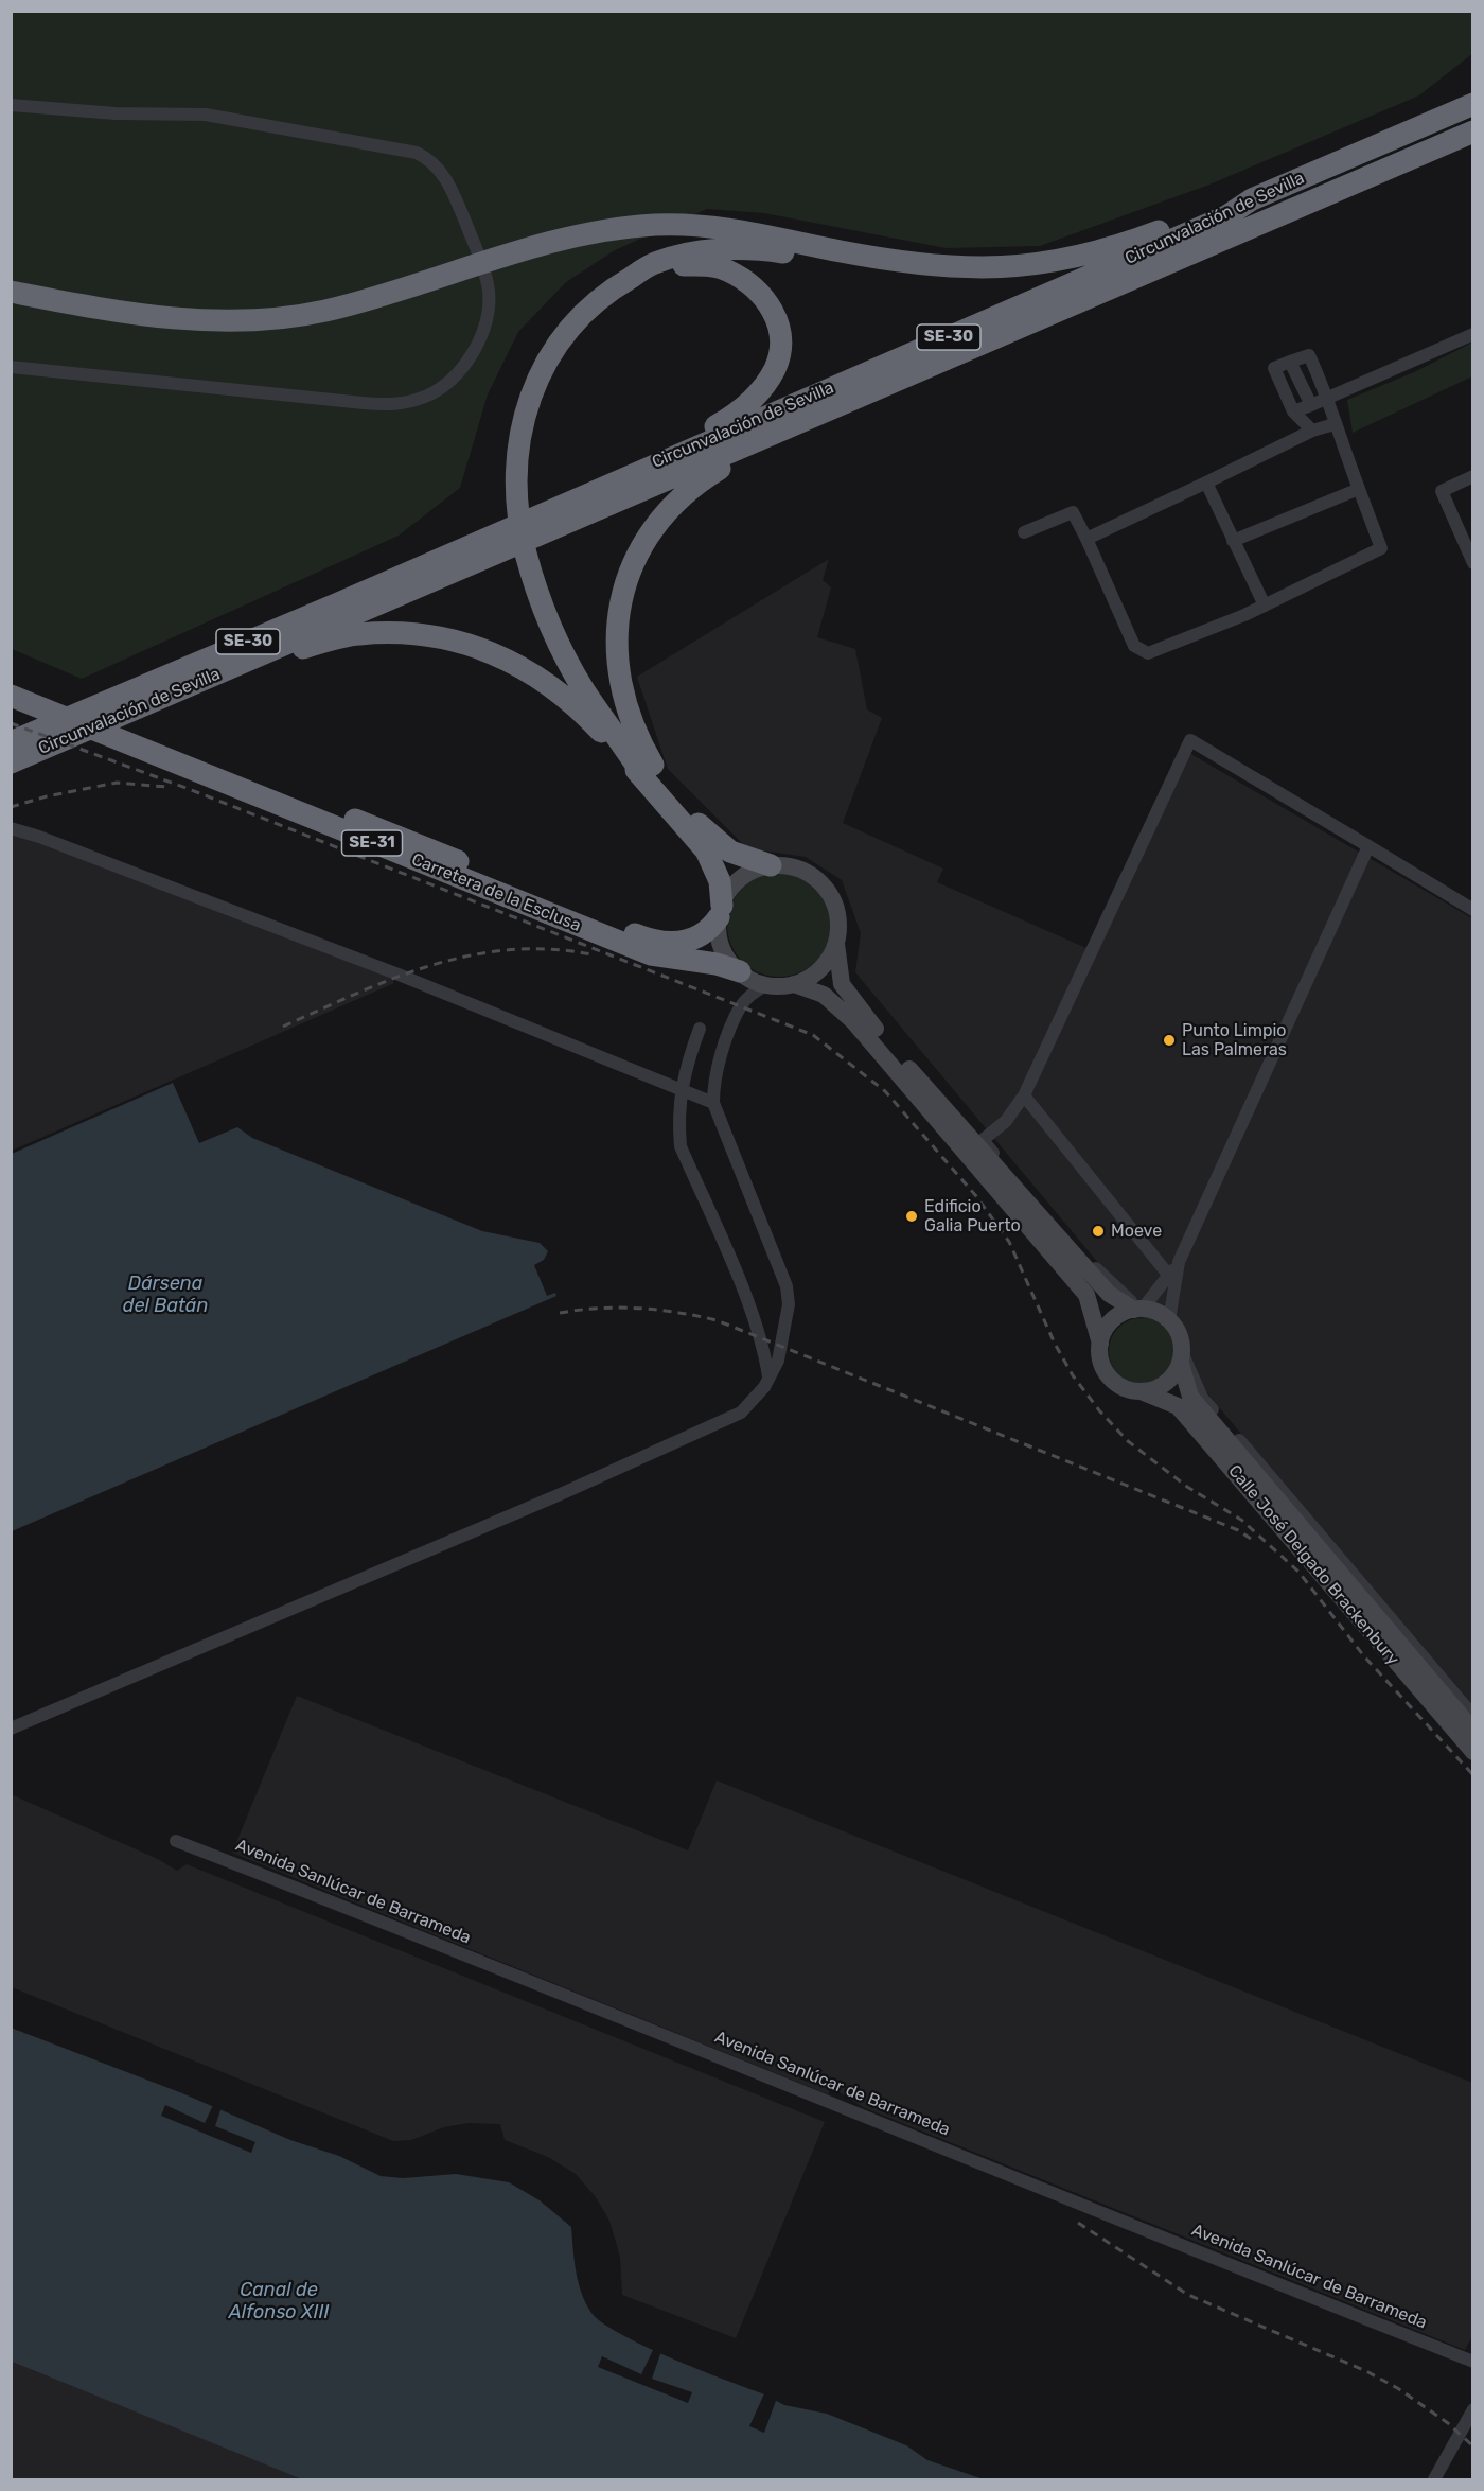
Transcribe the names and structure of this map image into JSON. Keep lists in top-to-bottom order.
{
  "streets": {
    "highway": [
      "Circunvalación de Sevilla",
      "SE-30",
      "SE-31",
      "Carretera de la Esclusa"
    ],
    "main road": ["Calle José Delgado Brackenbury"],
    "street": ["Avenida Sanlúcar de Barrameda"]
  },
  "water": ["Dársena del Batán", "Canal de Alfonso XIII"],
  "places": ["Punto Limpio Las Palmeras", "Edificio Galia Puerto", "Moeve"]
}
